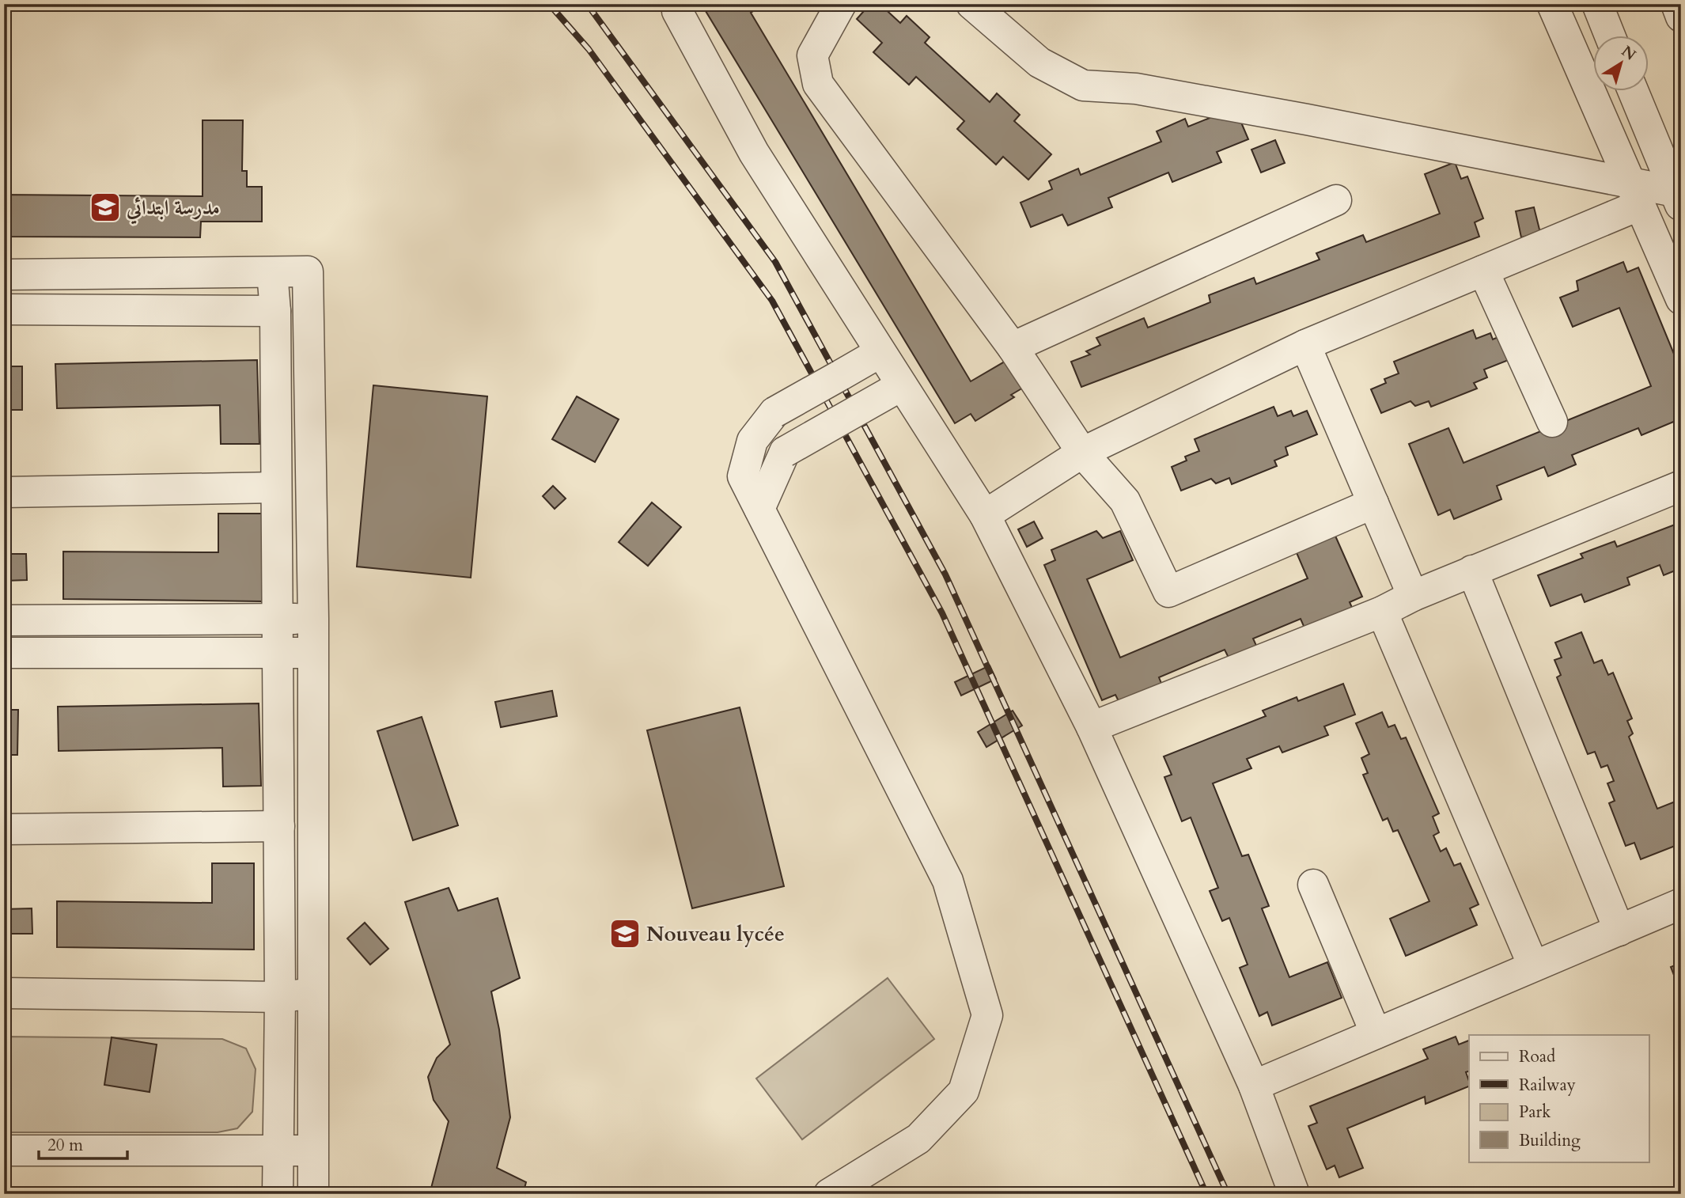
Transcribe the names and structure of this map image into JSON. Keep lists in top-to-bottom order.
{
  "places": {
    "school or university": ["مدرسة ابتدائي", "Nouveau lycée"]
  },
  "legend": [
    "Road",
    "Railway",
    "Park",
    "Building"
  ],
  "scale_bar": "20 m",
  "north": "top right"
}
